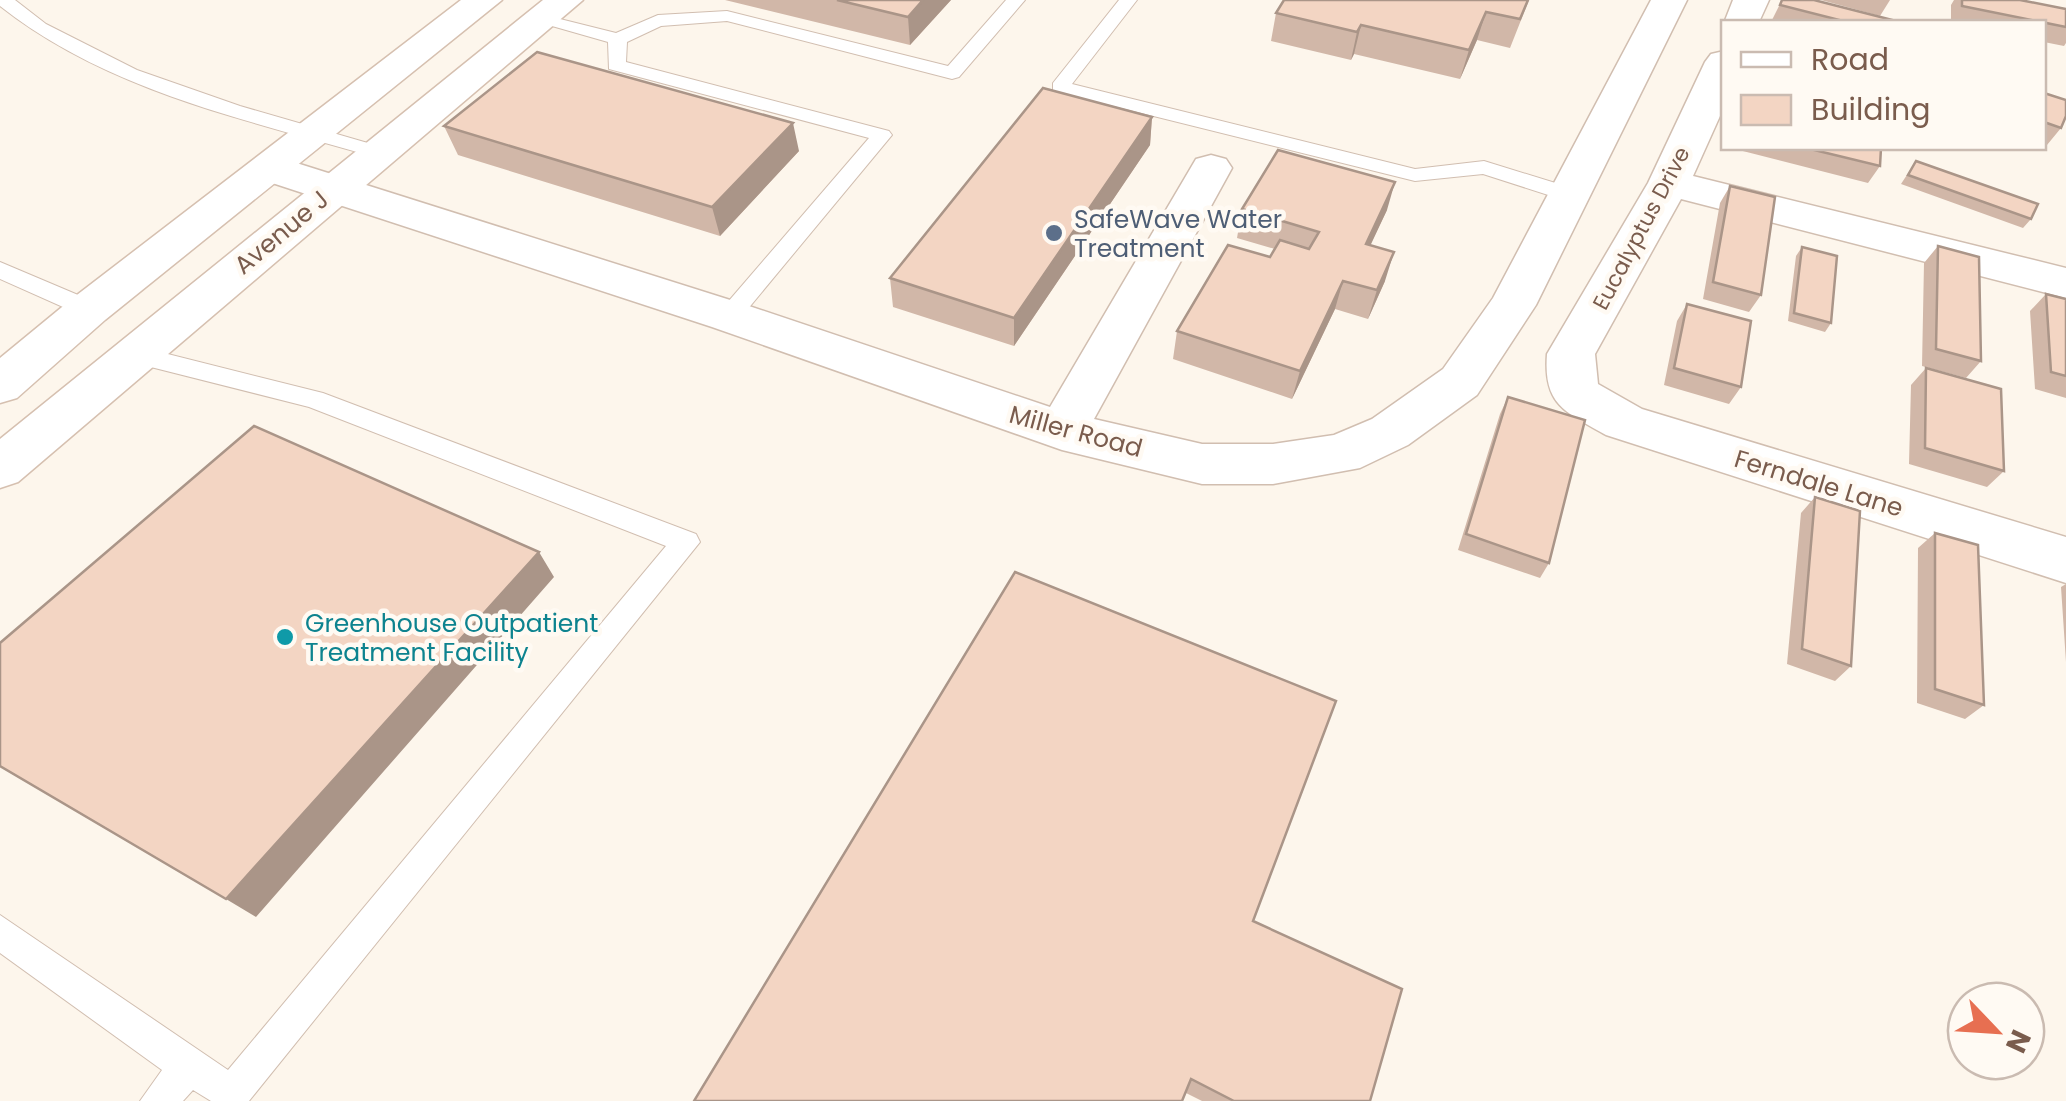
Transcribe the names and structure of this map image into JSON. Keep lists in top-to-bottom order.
{
  "streets": {
    "street": [
      "Eucalyptus Drive",
      "Avenue J",
      "Miller Road",
      "Ferndale Lane"
    ]
  },
  "crossings": [
    ["Eucalyptus Drive", "Ferndale Lane"],
    ["Avenue J", "Miller Road"]
  ],
  "places": ["SafeWave Water Treatment", "Greenhouse Outpatient Treatment Facility"],
  "legend": ["Road", "Building"],
  "north": "bottom right"
}
